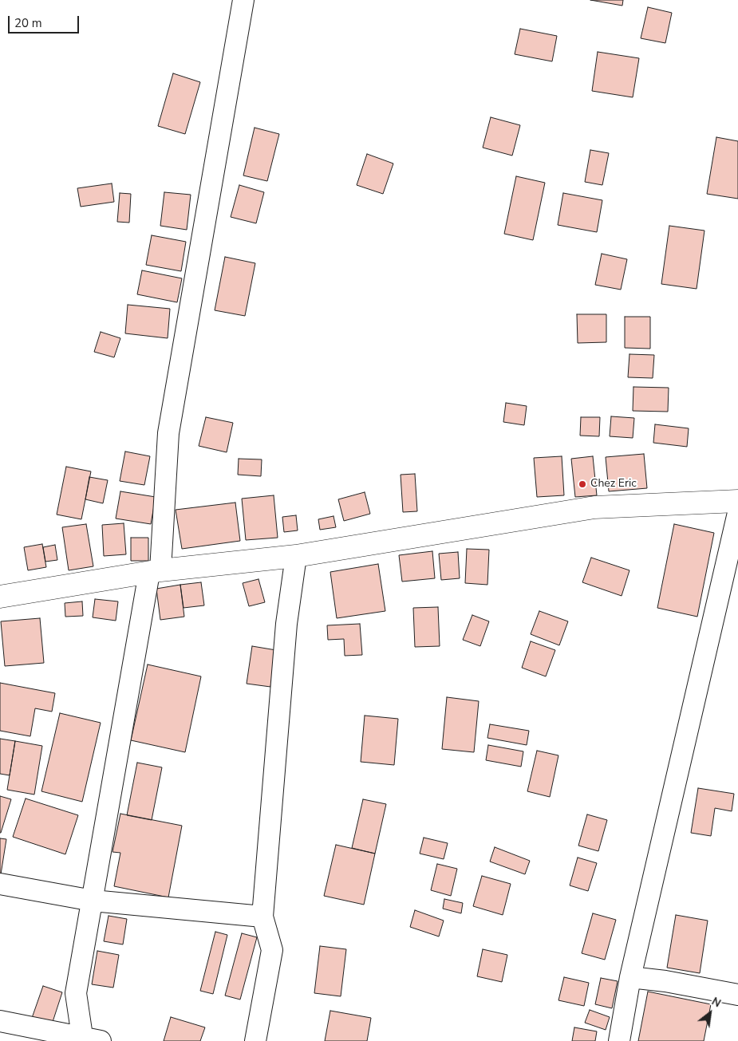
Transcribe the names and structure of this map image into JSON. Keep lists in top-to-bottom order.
{
  "places": ["Chez Eric"],
  "scale_bar": "20 m",
  "north": "top right"
}
